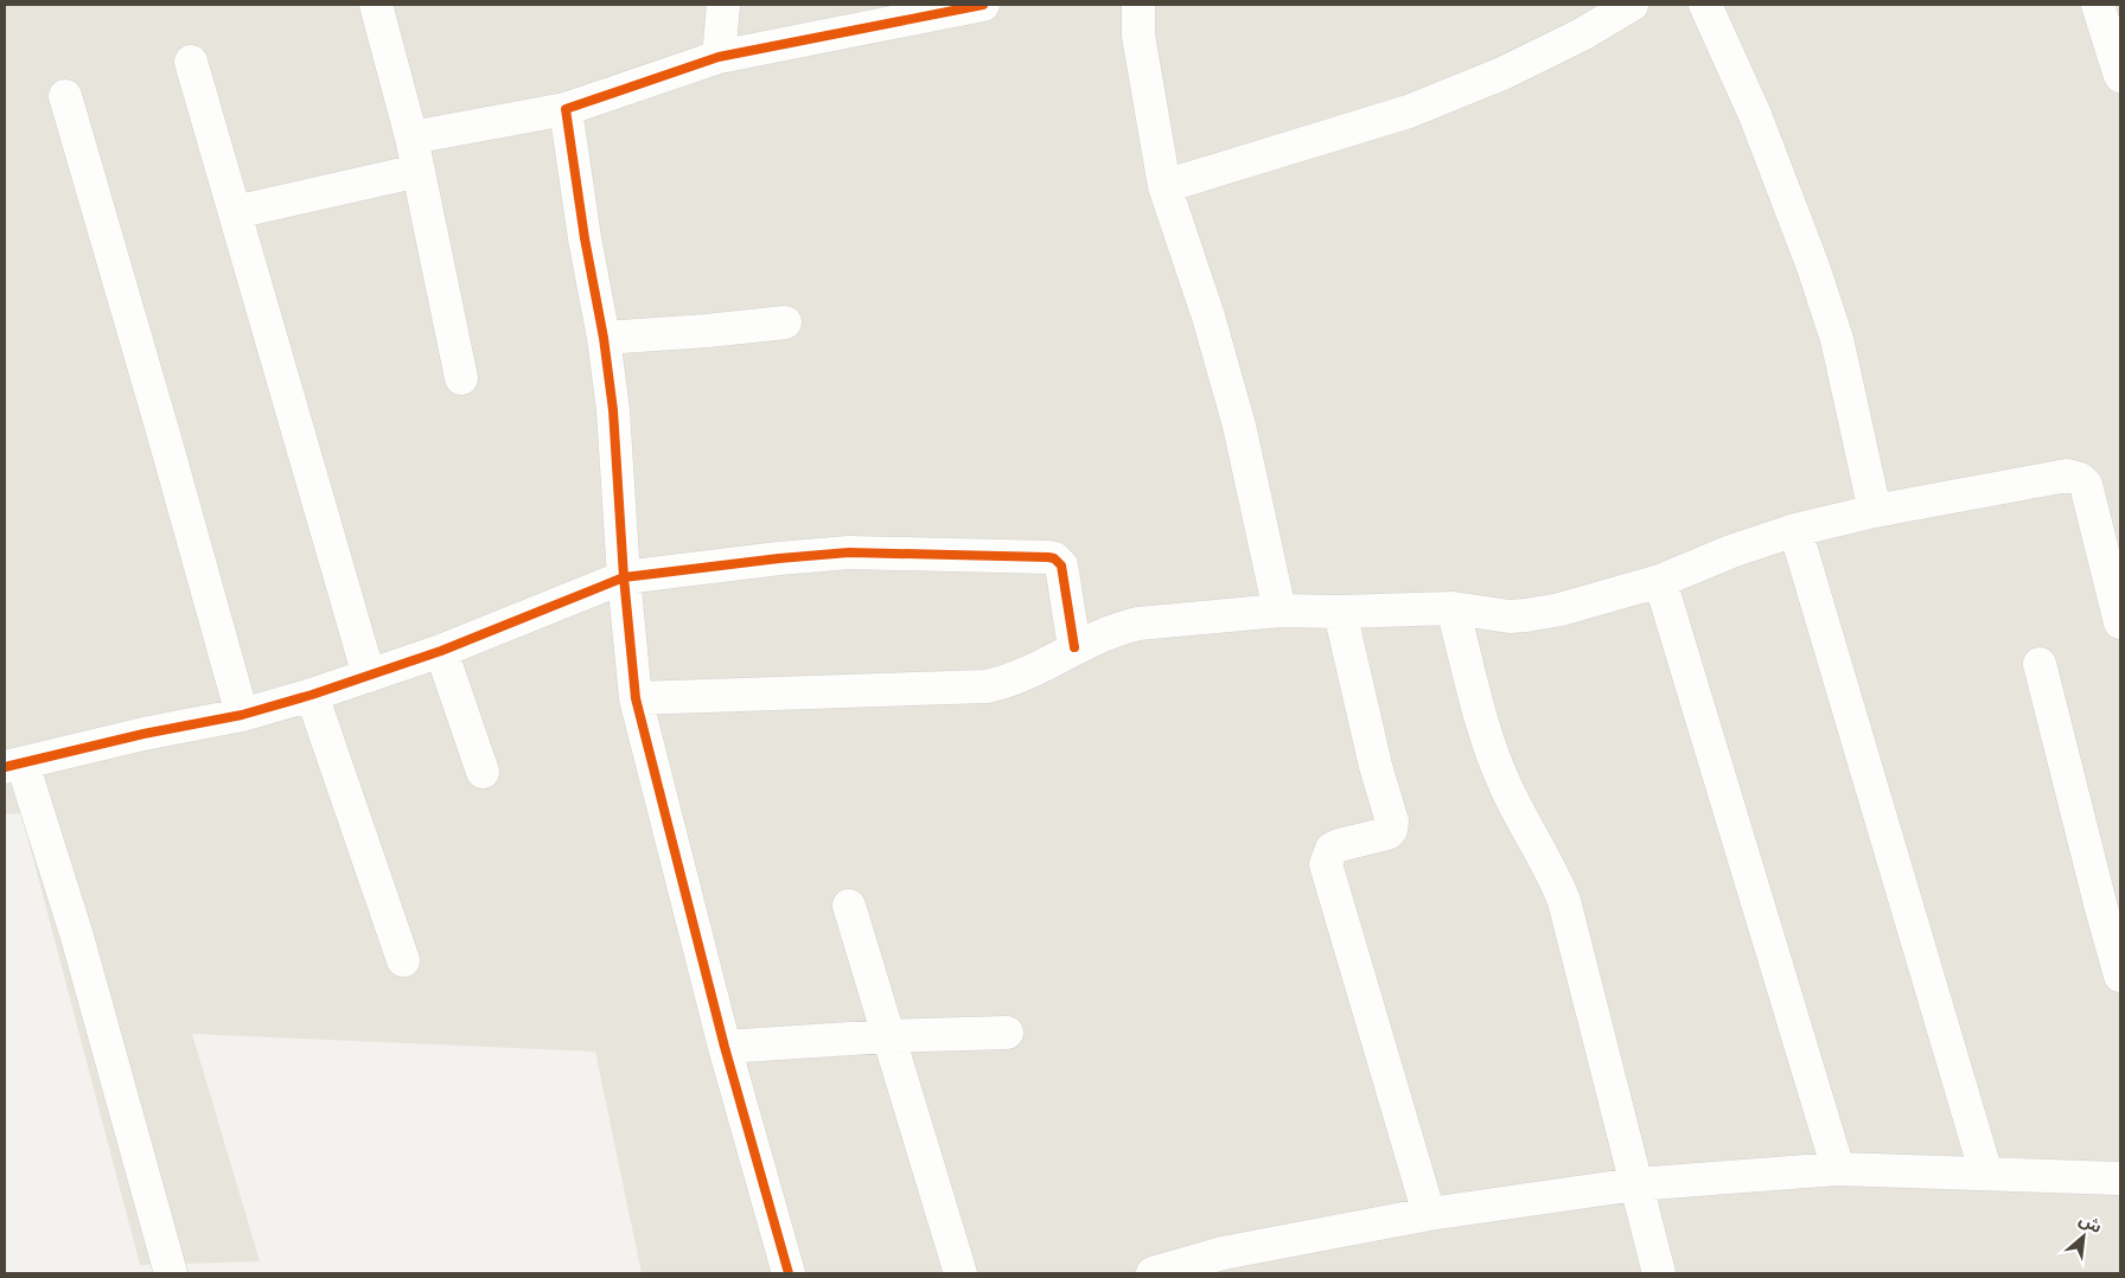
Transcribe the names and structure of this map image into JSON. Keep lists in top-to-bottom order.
{
  "north": "top right"
}
